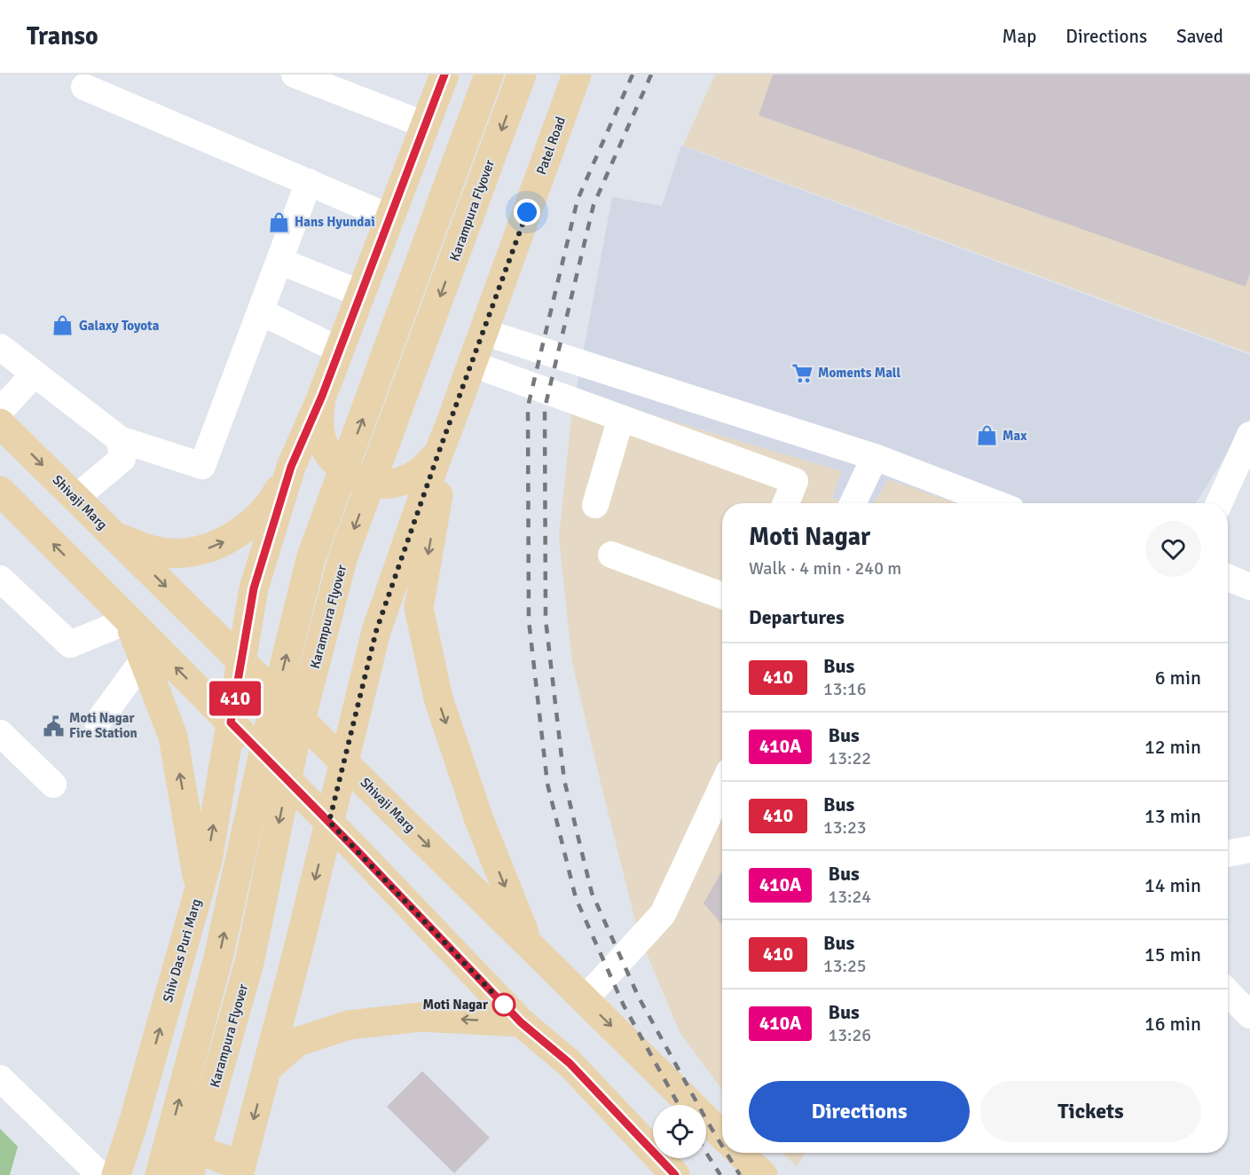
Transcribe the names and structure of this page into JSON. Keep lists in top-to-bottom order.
{
  "streets": {
    "main road": [
      "Patel Road",
      "Karampura Flyover",
      "Shivaji Marg",
      "Shiv Das Puri Marg"
    ]
  },
  "crossings": [
    ["Patel Road", "Shivaji Marg"],
    ["Shivaji Marg", "Shiv Das Puri Marg"]
  ],
  "places": {
    "shop": ["Hans Hyundai", "Galaxy Toyota", "Max"],
    "supermarket": ["Moments Mall"],
    "public building": ["Moti Nagar Fire Station"],
    "other": ["Moti Nagar"]
  },
  "lines": ["bus line 410"],
  "page": {
    "header": "Transo",
    "nav": ["Map", "Directions", "Saved"],
    "on_map": "410",
    "heading": [
      ["Moti Nagar", "Walk · 4 min · 240 m"],
      "Departures"
    ],
    "list": [
      {
        "mark": "410",
        "name": "Bus",
        "note": "13:16",
        "value": "6 min"
      },
      {
        "mark": "410A",
        "name": "Bus",
        "note": "13:22",
        "value": "12 min"
      },
      {
        "mark": "410",
        "name": "Bus",
        "note": "13:23",
        "value": "13 min"
      },
      {
        "mark": "410A",
        "name": "Bus",
        "note": "13:24",
        "value": "14 min"
      },
      {
        "mark": "410",
        "name": "Bus",
        "note": "13:25",
        "value": "15 min"
      },
      {
        "mark": "410A",
        "name": "Bus",
        "note": "13:26",
        "value": "16 min"
      }
    ],
    "buttons": ["Directions", "Tickets"]
  }
}
